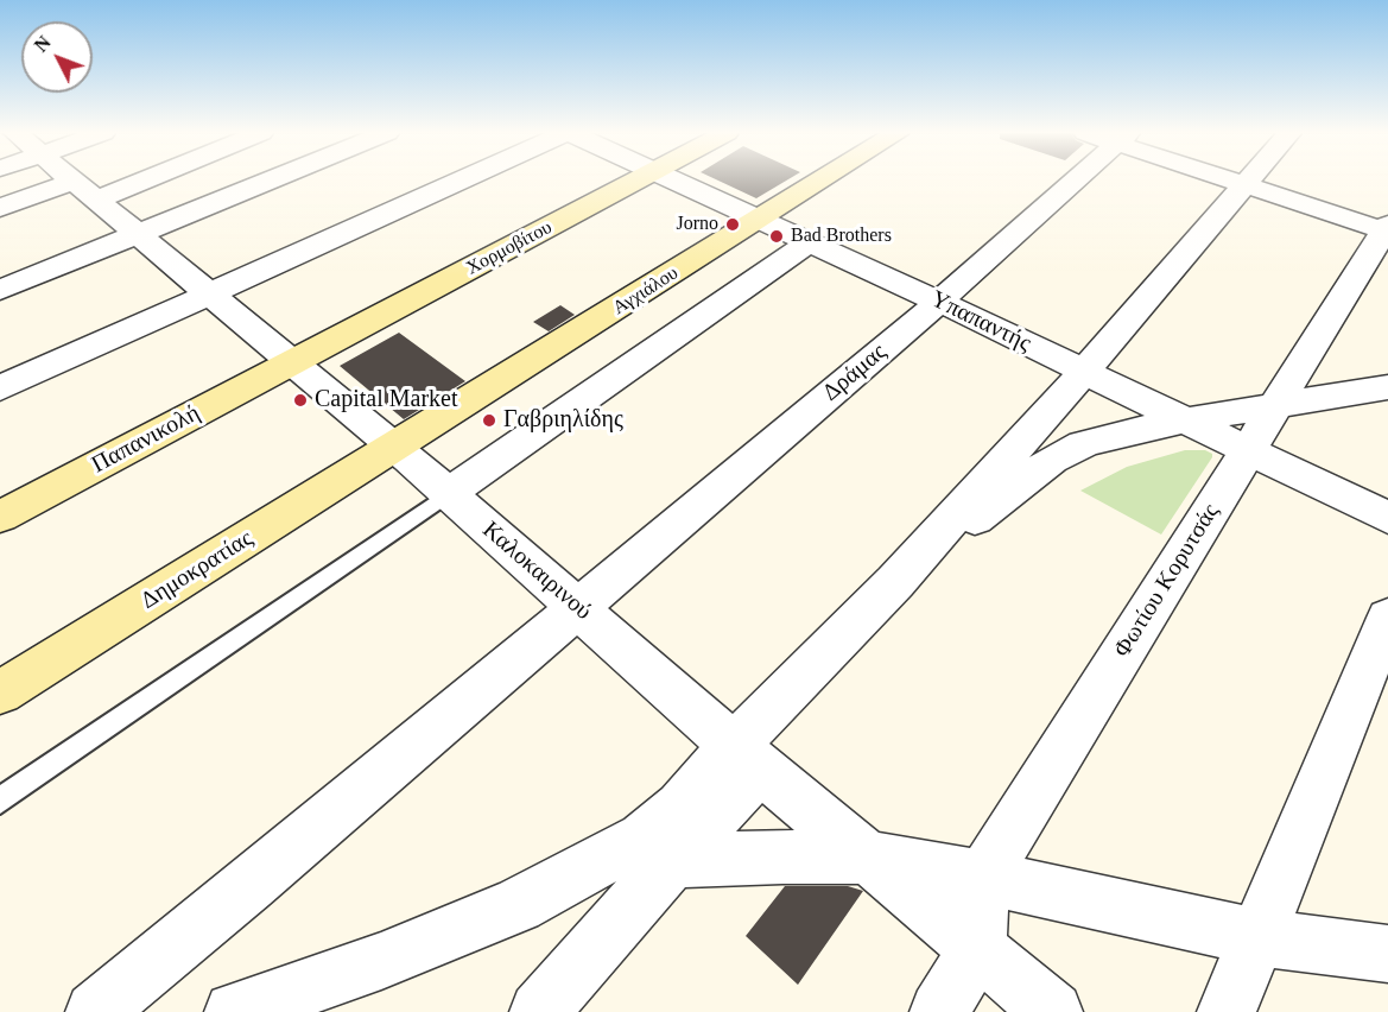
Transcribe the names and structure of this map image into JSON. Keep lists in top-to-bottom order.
{
  "streets": {
    "main road": [
      "Χορμοβίτου",
      "Αγχιάλου",
      "Παπανικολή",
      "Δημοκρατίας"
    ],
    "street": [
      "Υπαπαντής",
      "Δράμας",
      "Καλοκαιρινού",
      "Φωτίου Κορυτσάς"
    ]
  },
  "crossings": [
    ["Χορμοβίτου", "Παπανικολή"],
    ["Χορμοβίτου", "Καλοκαιρινού"],
    ["Αγχιάλου", "Υπαπαντής"],
    ["Αγχιάλου", "Δημοκρατίας"],
    ["Αγχιάλου", "Καλοκαιρινού"],
    ["Υπαπαντής", "Δράμας"],
    ["Υπαπαντής", "Φωτίου Κορυτσάς"],
    ["Δράμας", "Καλοκαιρινού"],
    ["Παπανικολή", "Καλοκαιρινού"],
    ["Δημοκρατίας", "Καλοκαιρινού"],
    ["Καλοκαιρινού", "Φωτίου Κορυτσάς"]
  ],
  "places": [
    "Jorno",
    "Bad Brothers",
    "Capital Market",
    "Γαβριηλίδης"
  ],
  "north": "top left"
}
